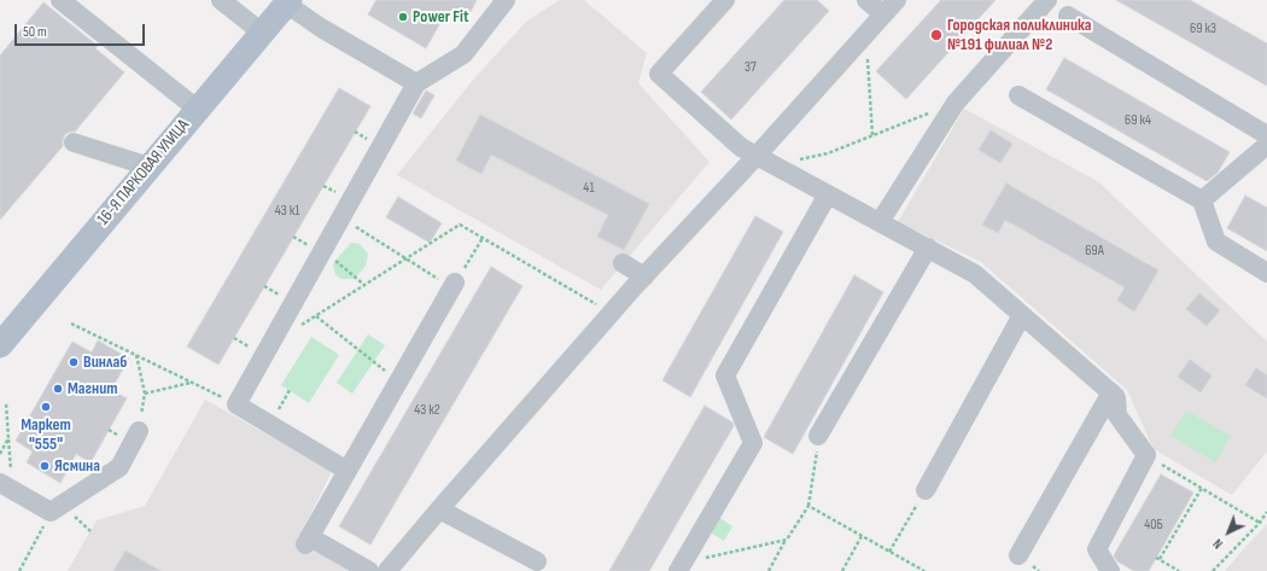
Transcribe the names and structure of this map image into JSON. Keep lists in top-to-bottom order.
{
  "streets": {
    "main road": ["16-Я ПАРКОВАЯ УЛИЦА"]
  },
  "places": [
    "Power Fit",
    "Городская поликлиника №191 филиал №2",
    "Винлаб",
    "Магнит",
    "Маркет \"555\"",
    "Ясмина"
  ],
  "house_numbers": [
    "69 к3",
    "37",
    "69 к4",
    "41",
    "43 к1",
    "69А",
    "43 к2",
    "40Б"
  ],
  "scale_bar": "50 m",
  "north": "bottom left"
}
